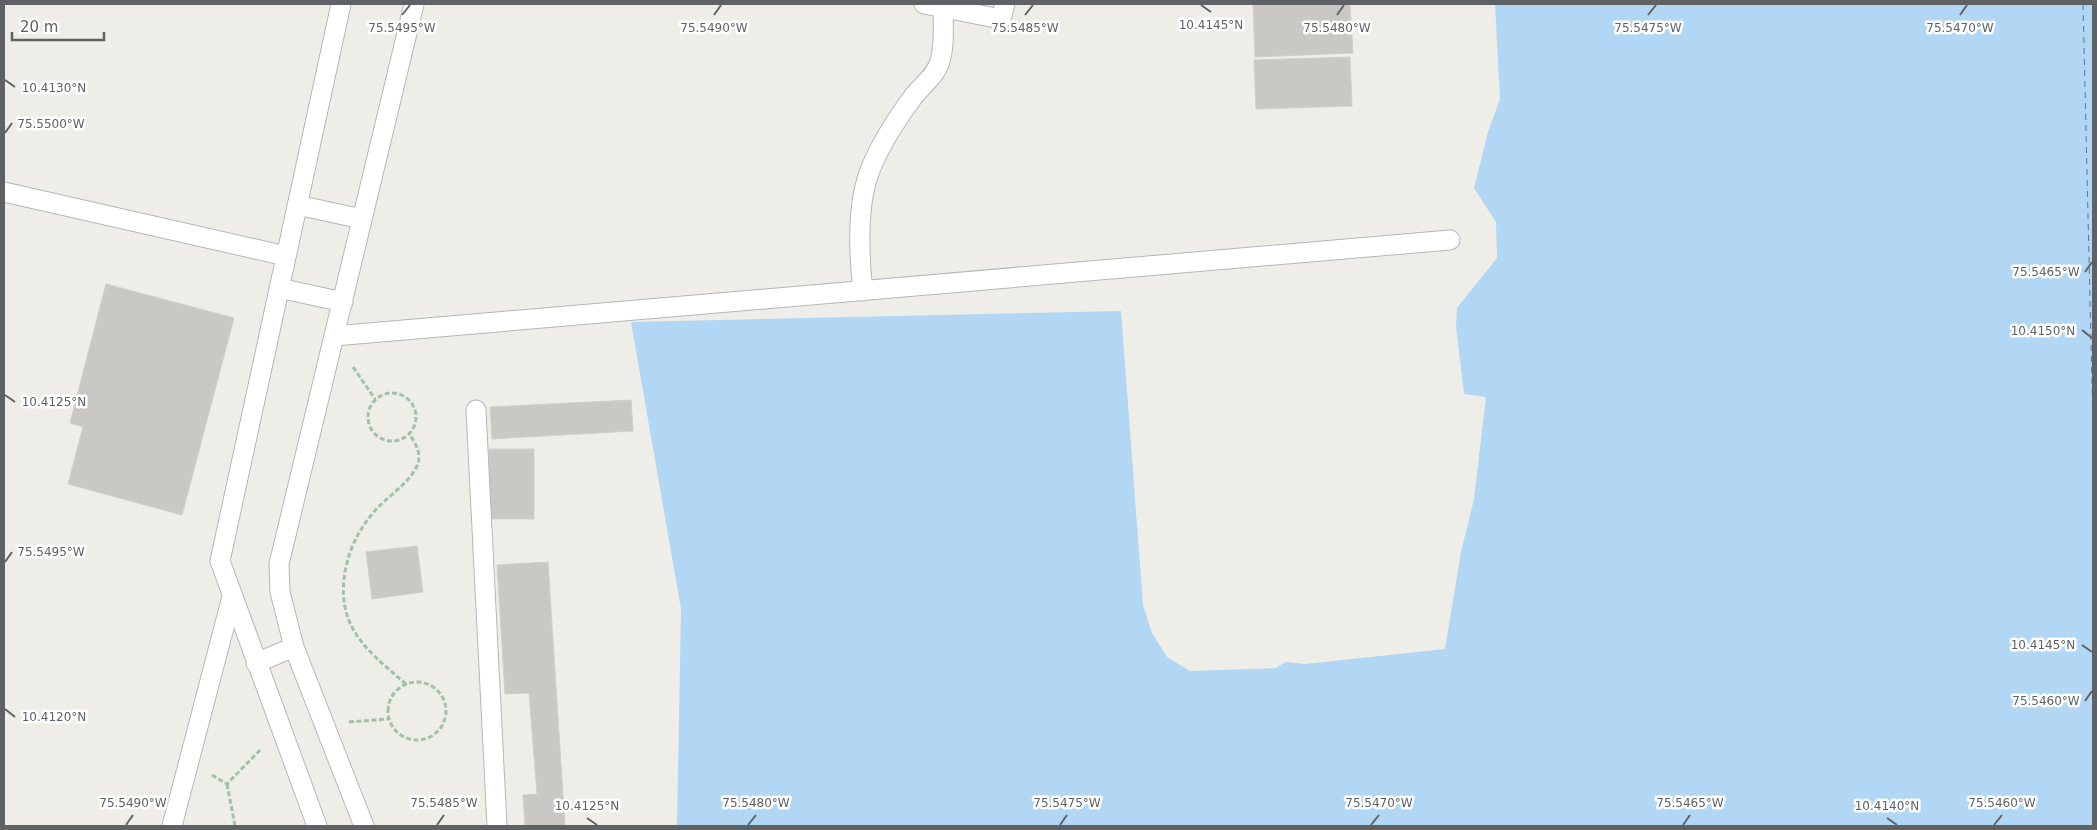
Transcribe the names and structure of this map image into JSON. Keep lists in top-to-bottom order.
{
  "scale_bar": "20 m",
  "coordinates": [
    "10.4145°N",
    "75.5495°W",
    "75.5490°W",
    "75.5485°W",
    "75.5475°W",
    "75.5470°W",
    "75.5480°W",
    "10.4130°N",
    "75.5500°W",
    "75.5465°W",
    "10.4150°N",
    "10.4125°N",
    "75.5460°W",
    "10.4120°N",
    "10.4140°N"
  ]
}
